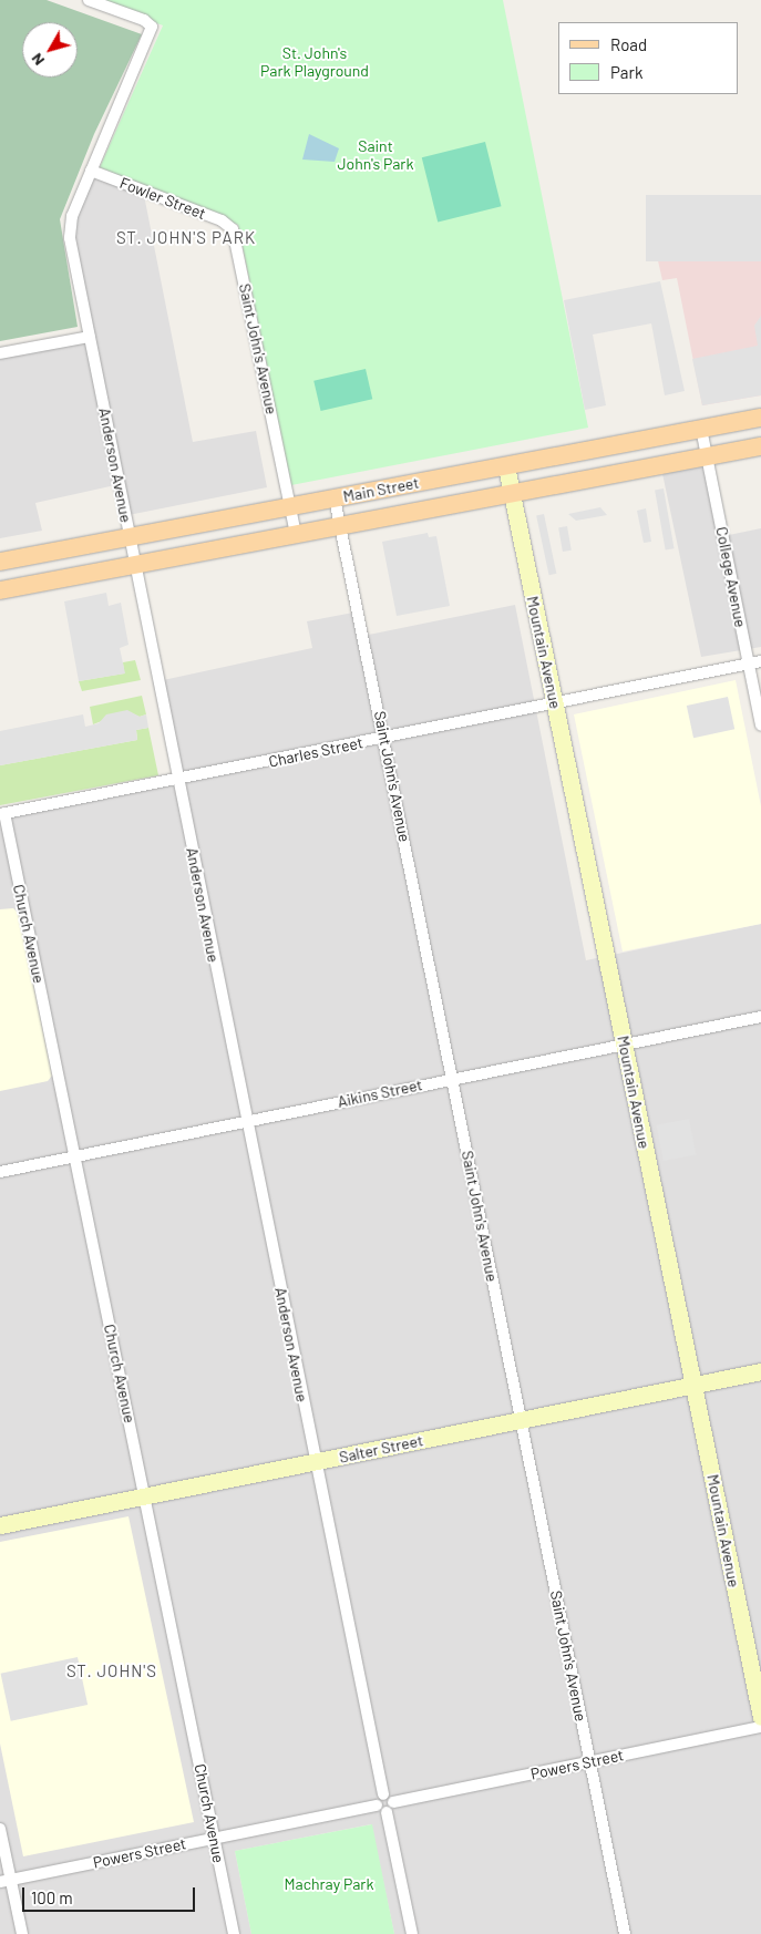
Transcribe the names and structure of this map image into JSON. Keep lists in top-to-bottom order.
{
  "streets": {
    "main road": ["Main Street", "Mountain Avenue", "Salter Street"],
    "street": [
      "Fowler Street",
      "Saint John's Avenue",
      "Anderson Avenue",
      "College Avenue",
      "Charles Street",
      "Church Avenue",
      "Aikins Street",
      "Powers Street"
    ]
  },
  "crossings": [
    ["Fowler Street", "Saint John's Avenue"],
    ["Fowler Street", "Anderson Avenue"],
    ["Saint John's Avenue", "Main Street"],
    ["Saint John's Avenue", "Charles Street"],
    ["Saint John's Avenue", "Aikins Street"],
    ["Saint John's Avenue", "Salter Street"],
    ["Saint John's Avenue", "Powers Street"],
    ["Anderson Avenue", "Main Street"],
    ["Anderson Avenue", "Charles Street"],
    ["Anderson Avenue", "Aikins Street"],
    ["Anderson Avenue", "Salter Street"],
    ["Main Street", "College Avenue"],
    ["Main Street", "Mountain Avenue"],
    ["College Avenue", "Charles Street"],
    ["Mountain Avenue", "Charles Street"],
    ["Mountain Avenue", "Aikins Street"],
    ["Mountain Avenue", "Salter Street"],
    ["Charles Street", "Church Avenue"],
    ["Church Avenue", "Aikins Street"],
    ["Church Avenue", "Salter Street"],
    ["Church Avenue", "Powers Street"]
  ],
  "districts": ["ST. JOHN'S PARK", "ST. JOHN'S"],
  "parks": ["St. John's Park Playground", "Saint John's Park", "Machray Park"],
  "legend": ["Road", "Park"],
  "scale_bar": "100 m",
  "north": "bottom left"
}
